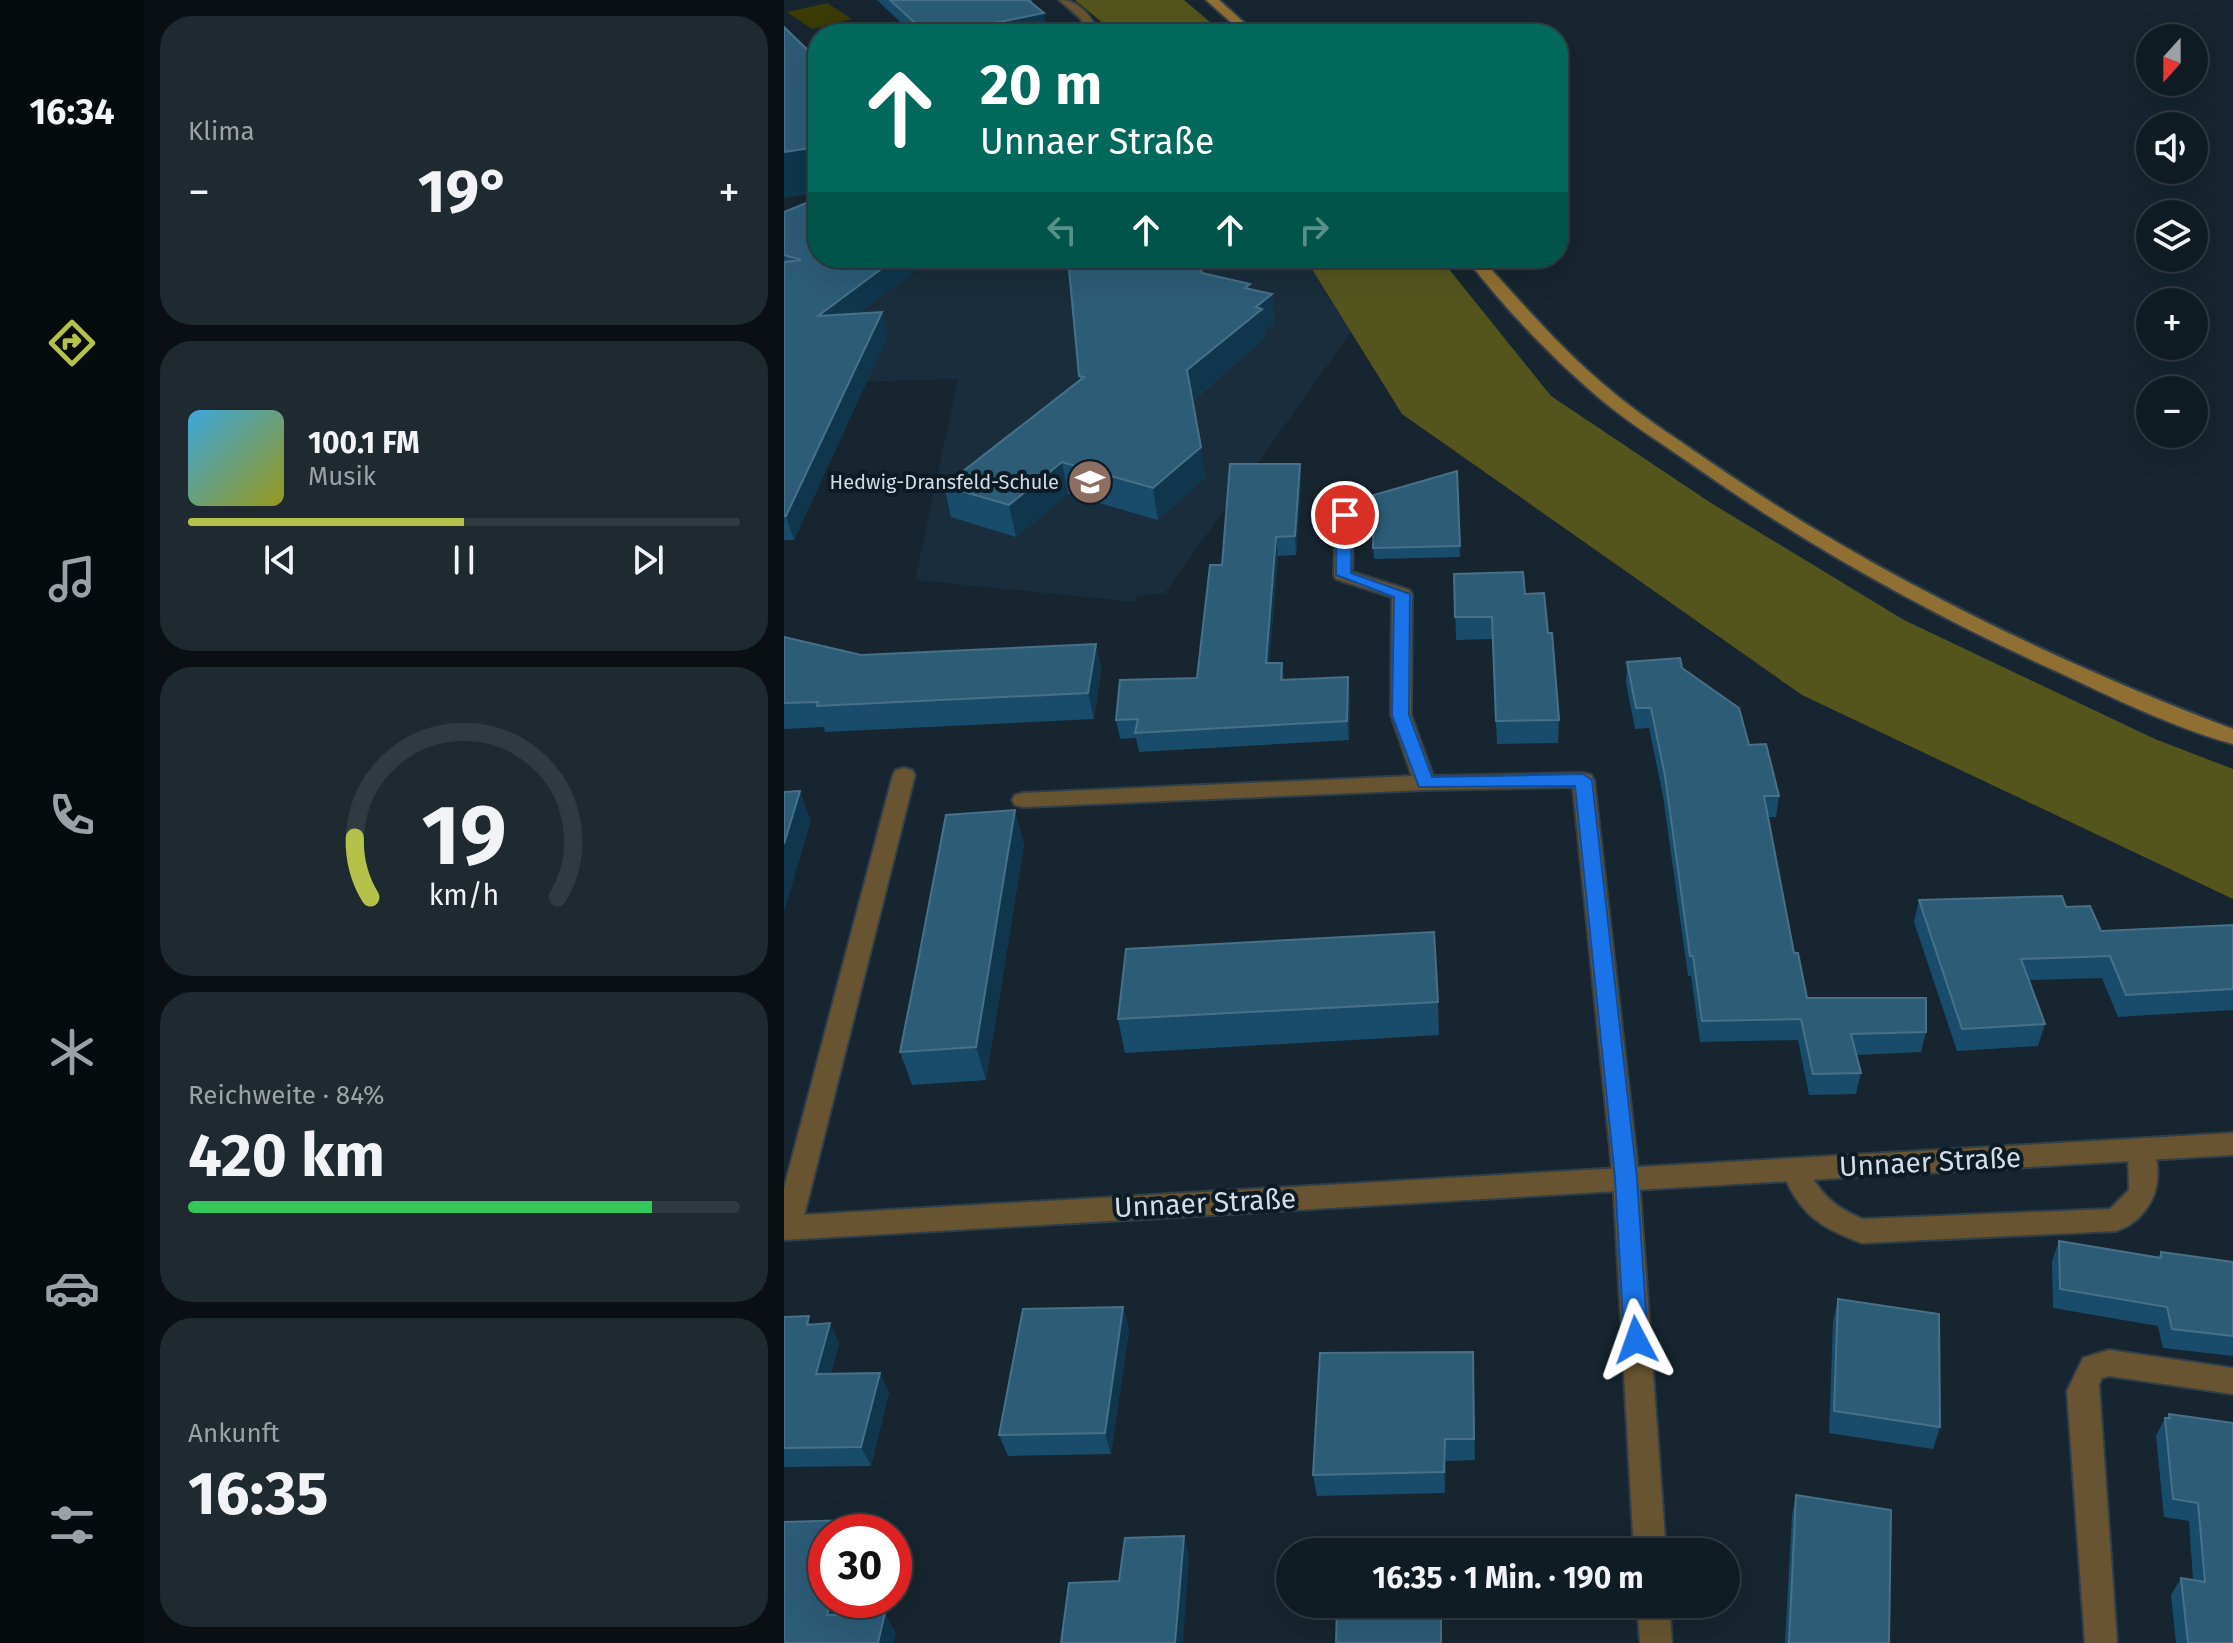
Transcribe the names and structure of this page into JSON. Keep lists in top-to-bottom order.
{
  "streets": {
    "street": ["Unnaer Straße"]
  },
  "places": {
    "school or university": ["Hedwig-Dransfeld-Schule"]
  },
  "north": "bottom",
  "page": {
    "tabs": "16:34",
    "tile": [
      "Klima",
      ["Reichweite · 84%", "420 km"],
      ["Ankunft", "16:35"]
    ],
    "map_buttons": ["+", "−"],
    "turn": ["20 m", "Unnaer Straße"],
    "heat": ["−", "19°", "+"],
    "song": ["100.1 FM", "Musik"],
    "limit": "30",
    "trip": "16:35 · 1 Min. · 190 m",
    "gauge": ["19", "km/h"]
  }
}
